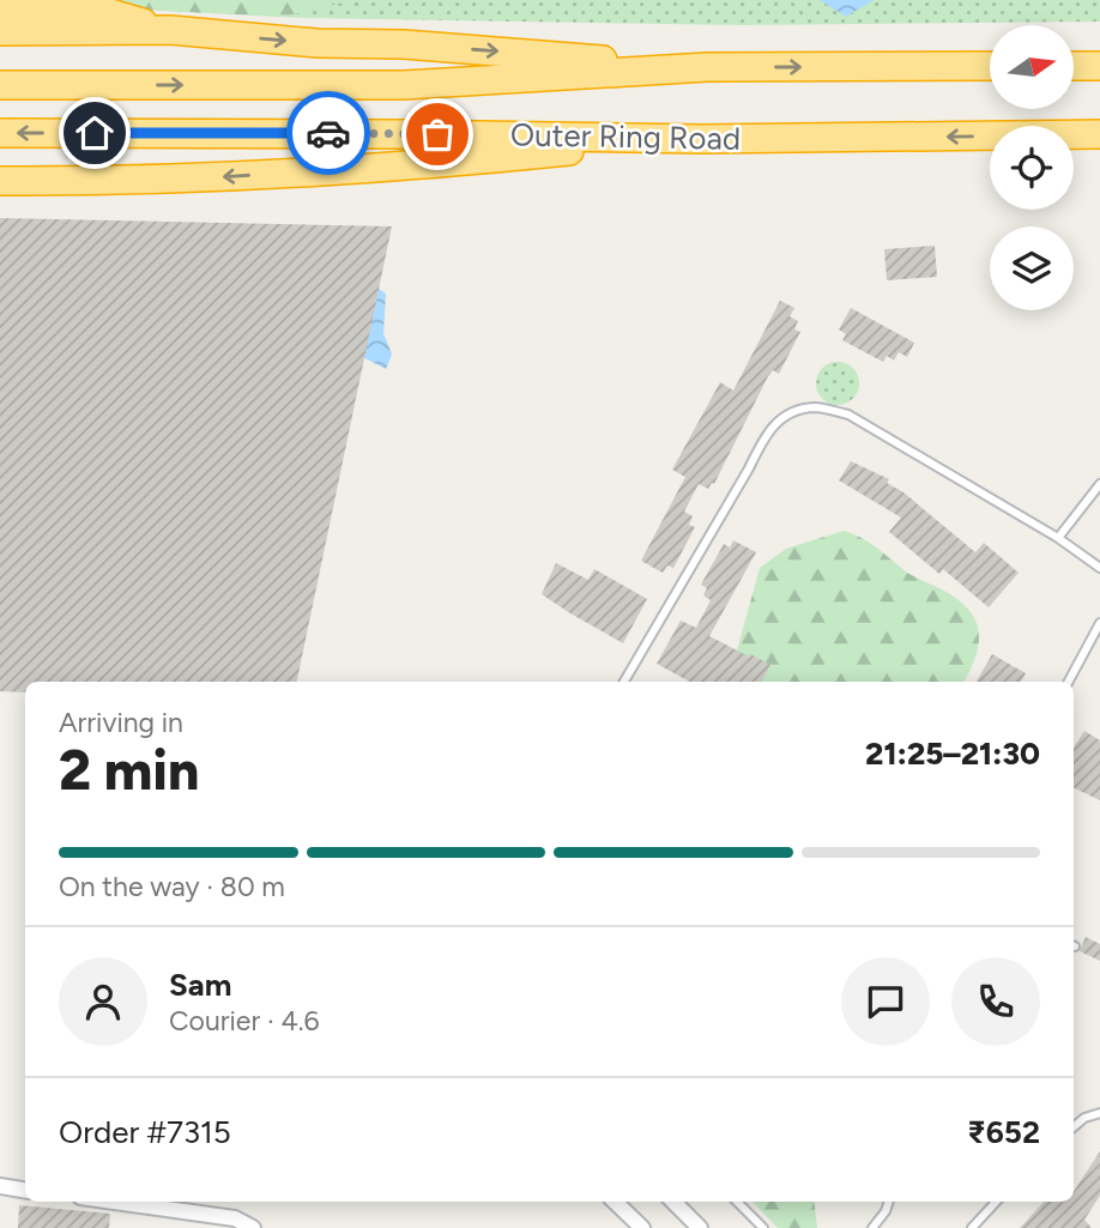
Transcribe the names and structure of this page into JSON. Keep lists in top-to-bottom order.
{
  "streets": {
    "highway": ["Outer Ring Road"]
  },
  "north": "right",
  "page": {
    "heading": ["2 min", "Arriving in", "21:25–21:30"],
    "panel": [
      "Sam",
      "Courier · 4.6",
      "Order #7315",
      "₹652"
    ],
    "bar": "On the way · 80 m"
  }
}
